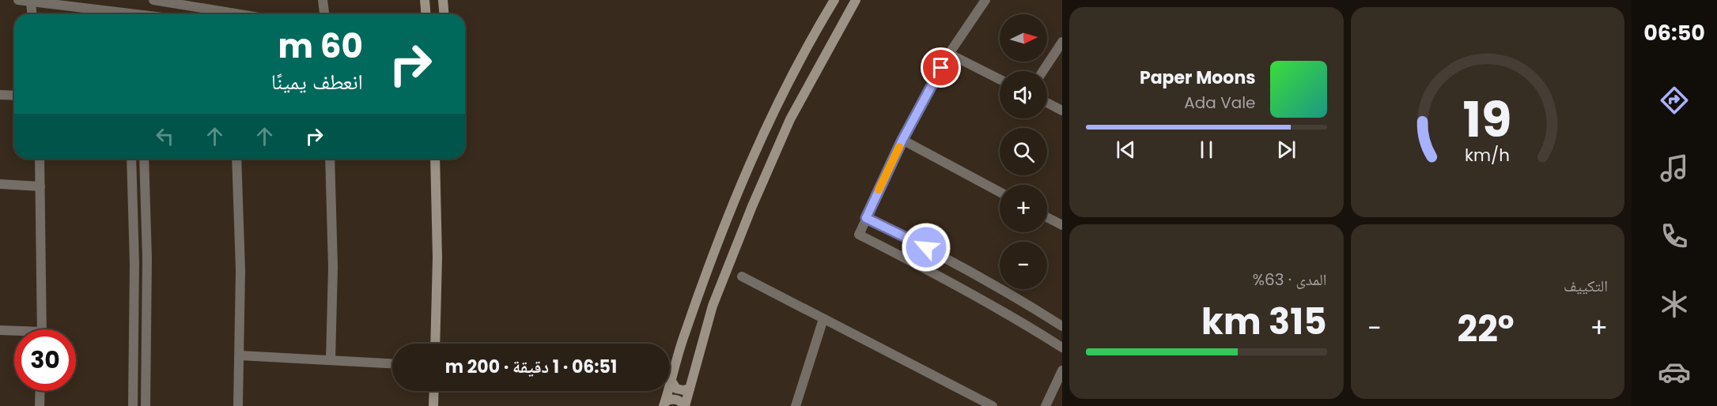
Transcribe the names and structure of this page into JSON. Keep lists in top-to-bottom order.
{
  "north": "right",
  "page": {
    "tabs": "06:50",
    "map_buttons": ["+", "−"],
    "turn": ["60 m", "انعطف يمينًا"],
    "song": ["Paper Moons", "Ada Vale"],
    "tile": [
      "التكييف",
      ["المدى · 63%", "315 km"]
    ],
    "heat": ["−", "22°", "+"],
    "limit": "30",
    "trip": "06:51 · 1 دقيقة · 200 m",
    "gauge": ["19", "km/h"]
  }
}
